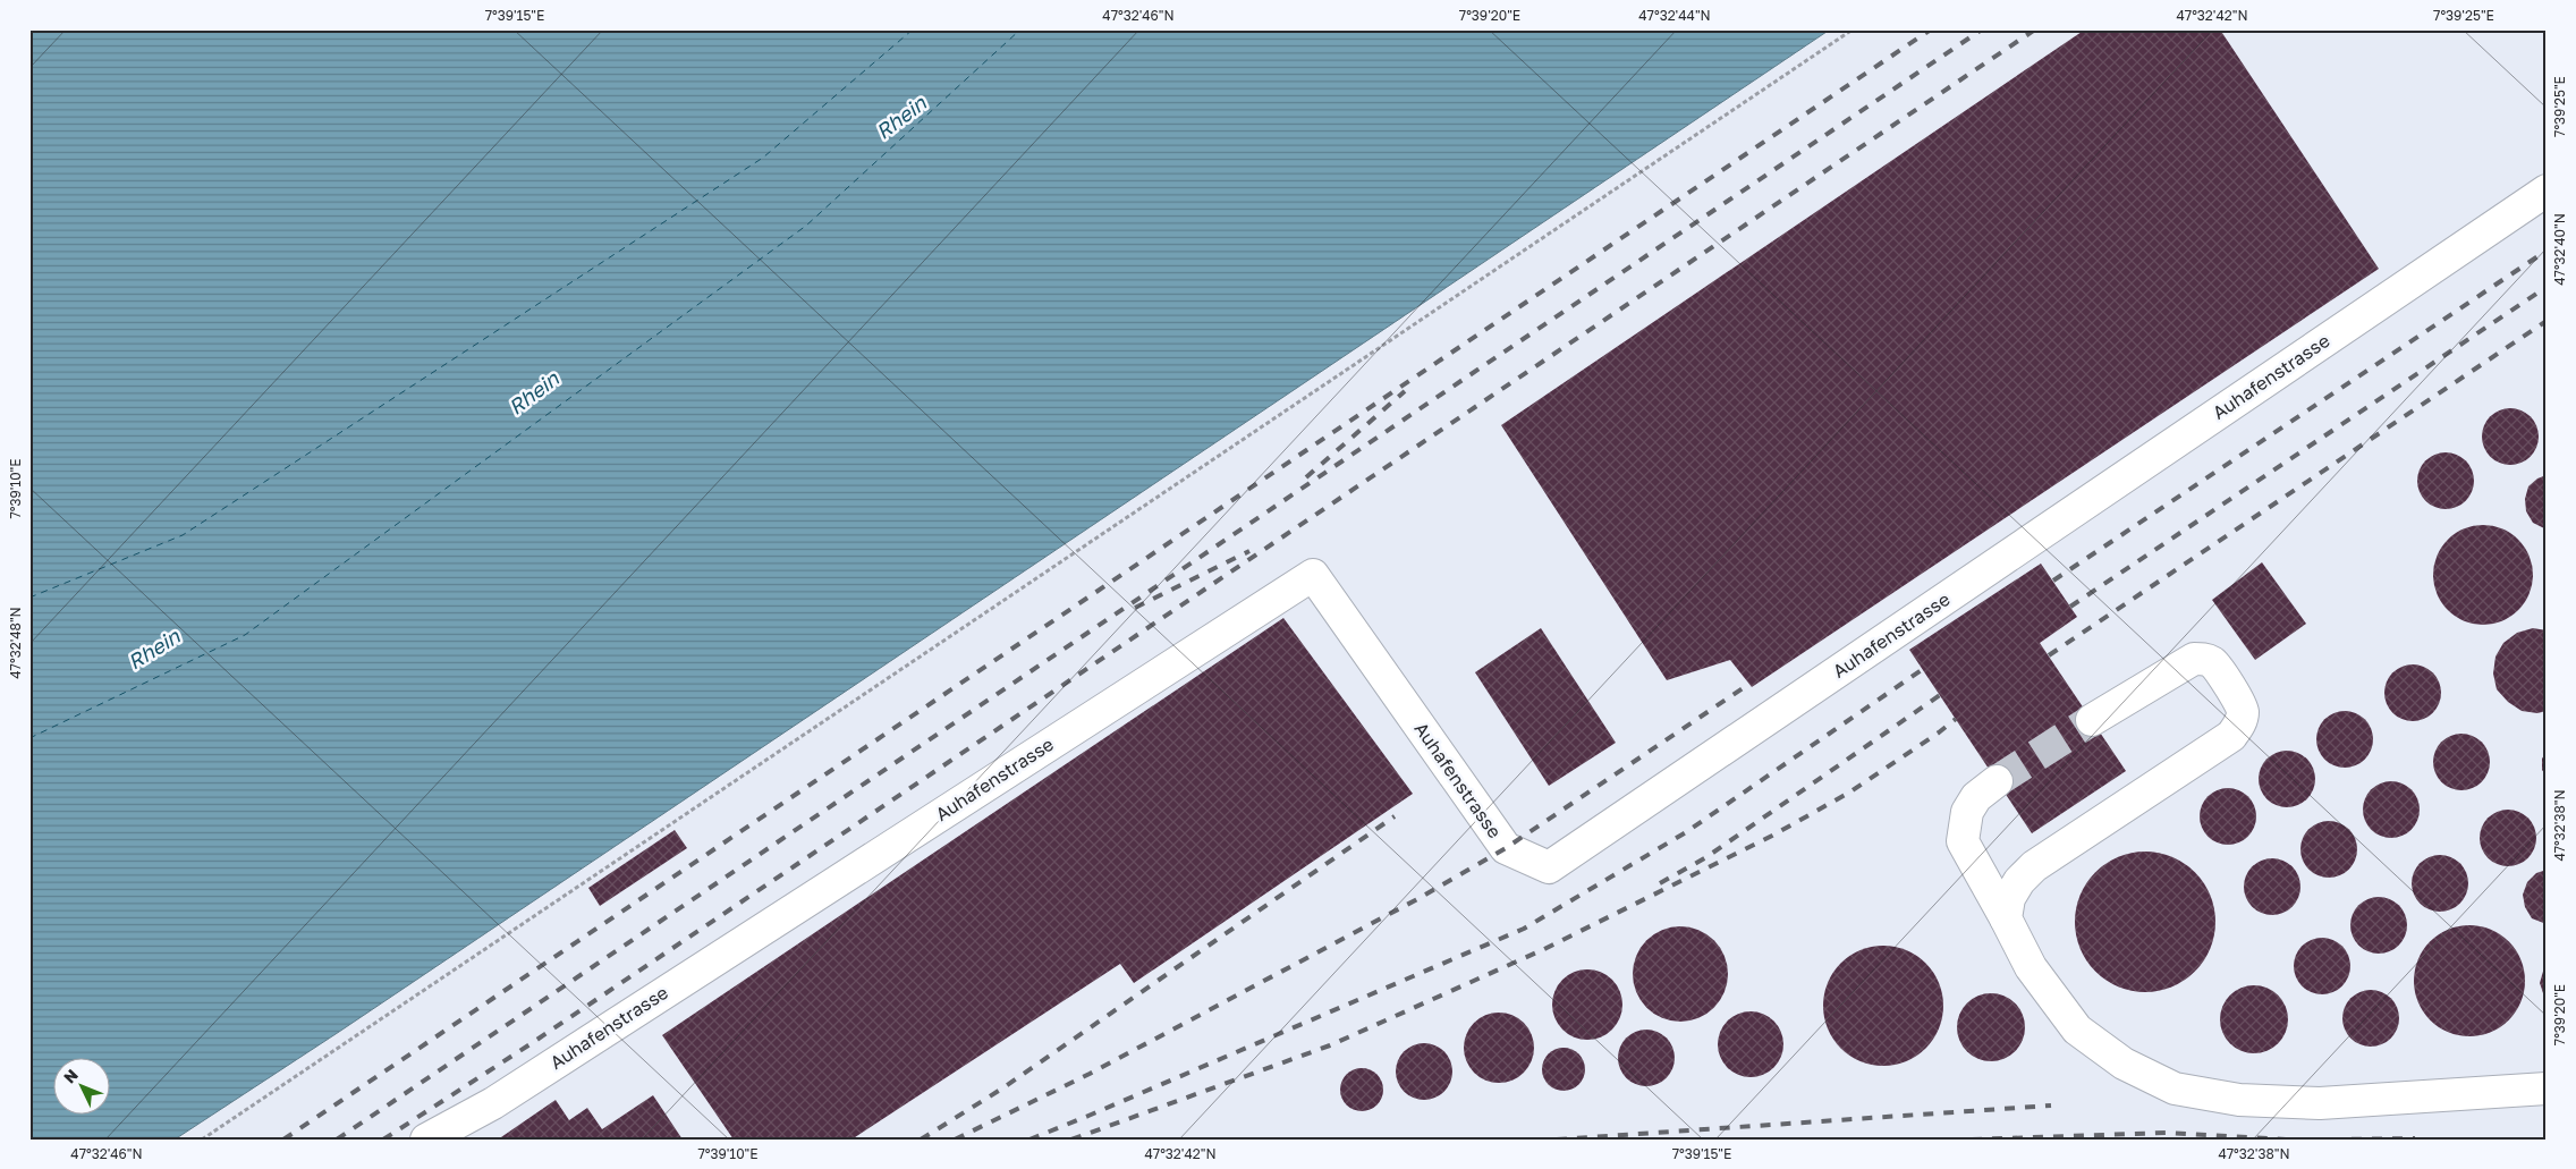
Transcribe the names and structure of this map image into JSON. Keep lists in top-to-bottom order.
{
  "streets": {
    "street": ["Auhafenstrasse"]
  },
  "water": ["Rhein"],
  "north": "top left",
  "coordinates": [
    "7°39'15\"E",
    "47°32'46\"N",
    "7°39'20\"E",
    "47°32'44\"N",
    "47°32'42\"N",
    "7°39'25\"E",
    "47°32'40\"N",
    "7°39'10\"E",
    "47°32'48\"N",
    "47°32'38\"N"
  ]
}
